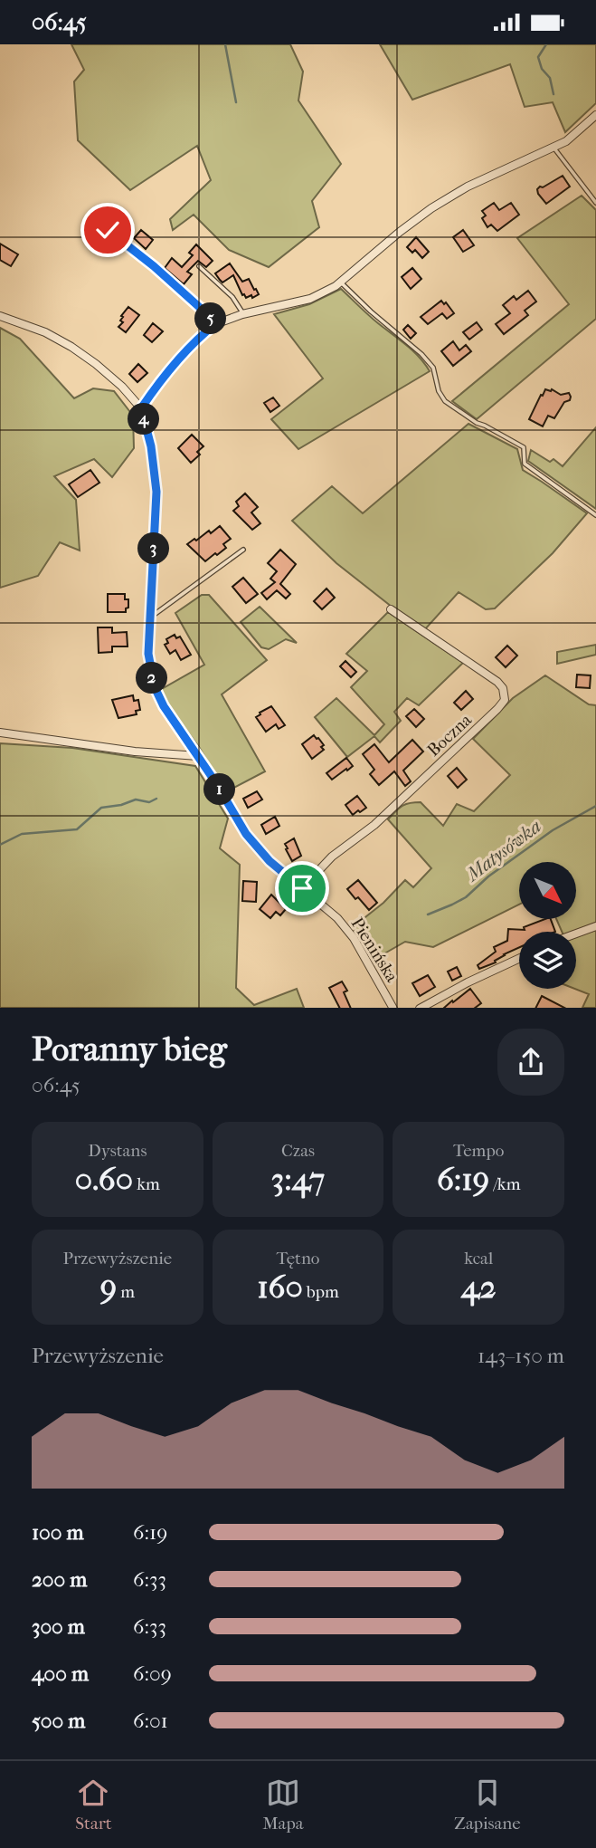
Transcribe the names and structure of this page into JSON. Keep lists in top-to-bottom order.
{
  "streets": {
    "street": ["Boczna", "Pienińska"]
  },
  "crossings": [
    ["Boczna", "Pienińska"]
  ],
  "water": ["Matysówka"],
  "north": "bottom right",
  "page": {
    "status": "06:45",
    "pins": [
      "5",
      "4",
      "3",
      "2",
      "1"
    ],
    "heading": ["Poranny bieg", "06:45"],
    "stats": [
      ["Dystans", "0.60 km"],
      ["Czas", "3:47"],
      ["Tempo", "6:19 /km"],
      ["Przewyższenie", "9 m"],
      ["Tętno", "160 bpm"],
      ["kcal", "42"]
    ],
    "chart": ["Przewyższenie", "143–150 m"],
    "list": [
      {
        "name": "100 m",
        "note": "6:19"
      },
      {
        "name": "200 m",
        "note": "6:33"
      },
      {
        "name": "300 m",
        "note": "6:33"
      },
      {
        "name": "400 m",
        "note": "6:09"
      },
      {
        "name": "500 m",
        "note": "6:01"
      }
    ],
    "tabs": ["Start", "Mapa", "Zapisane"]
  }
}
